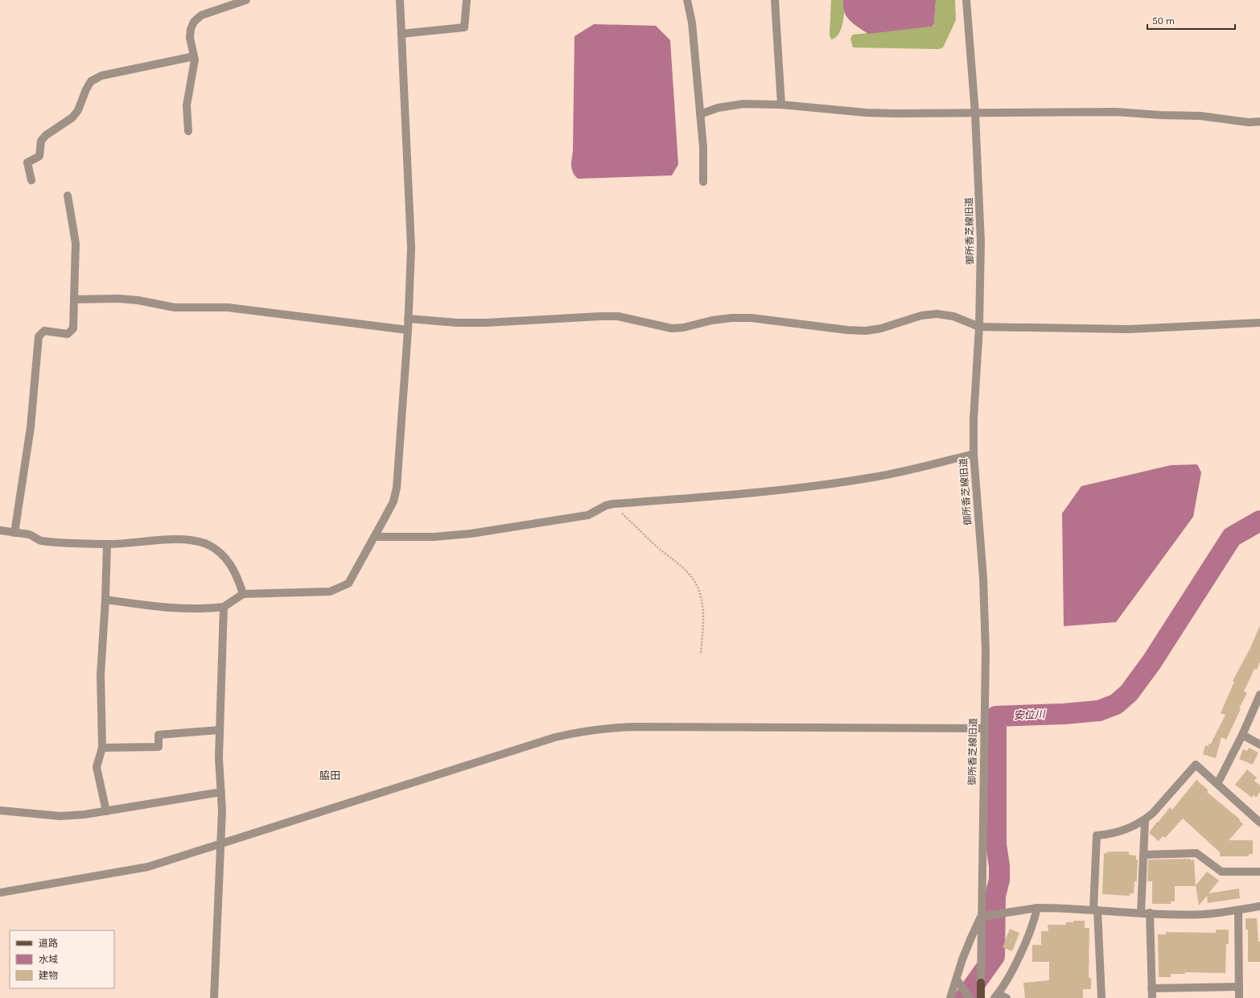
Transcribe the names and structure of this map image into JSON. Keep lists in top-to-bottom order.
{
  "streets": {
    "street": ["御所香芝線旧道"]
  },
  "districts": ["脇田"],
  "water": ["安位川"],
  "legend": ["道路", "水域", "建物"],
  "scale_bar": "50 m"
}
